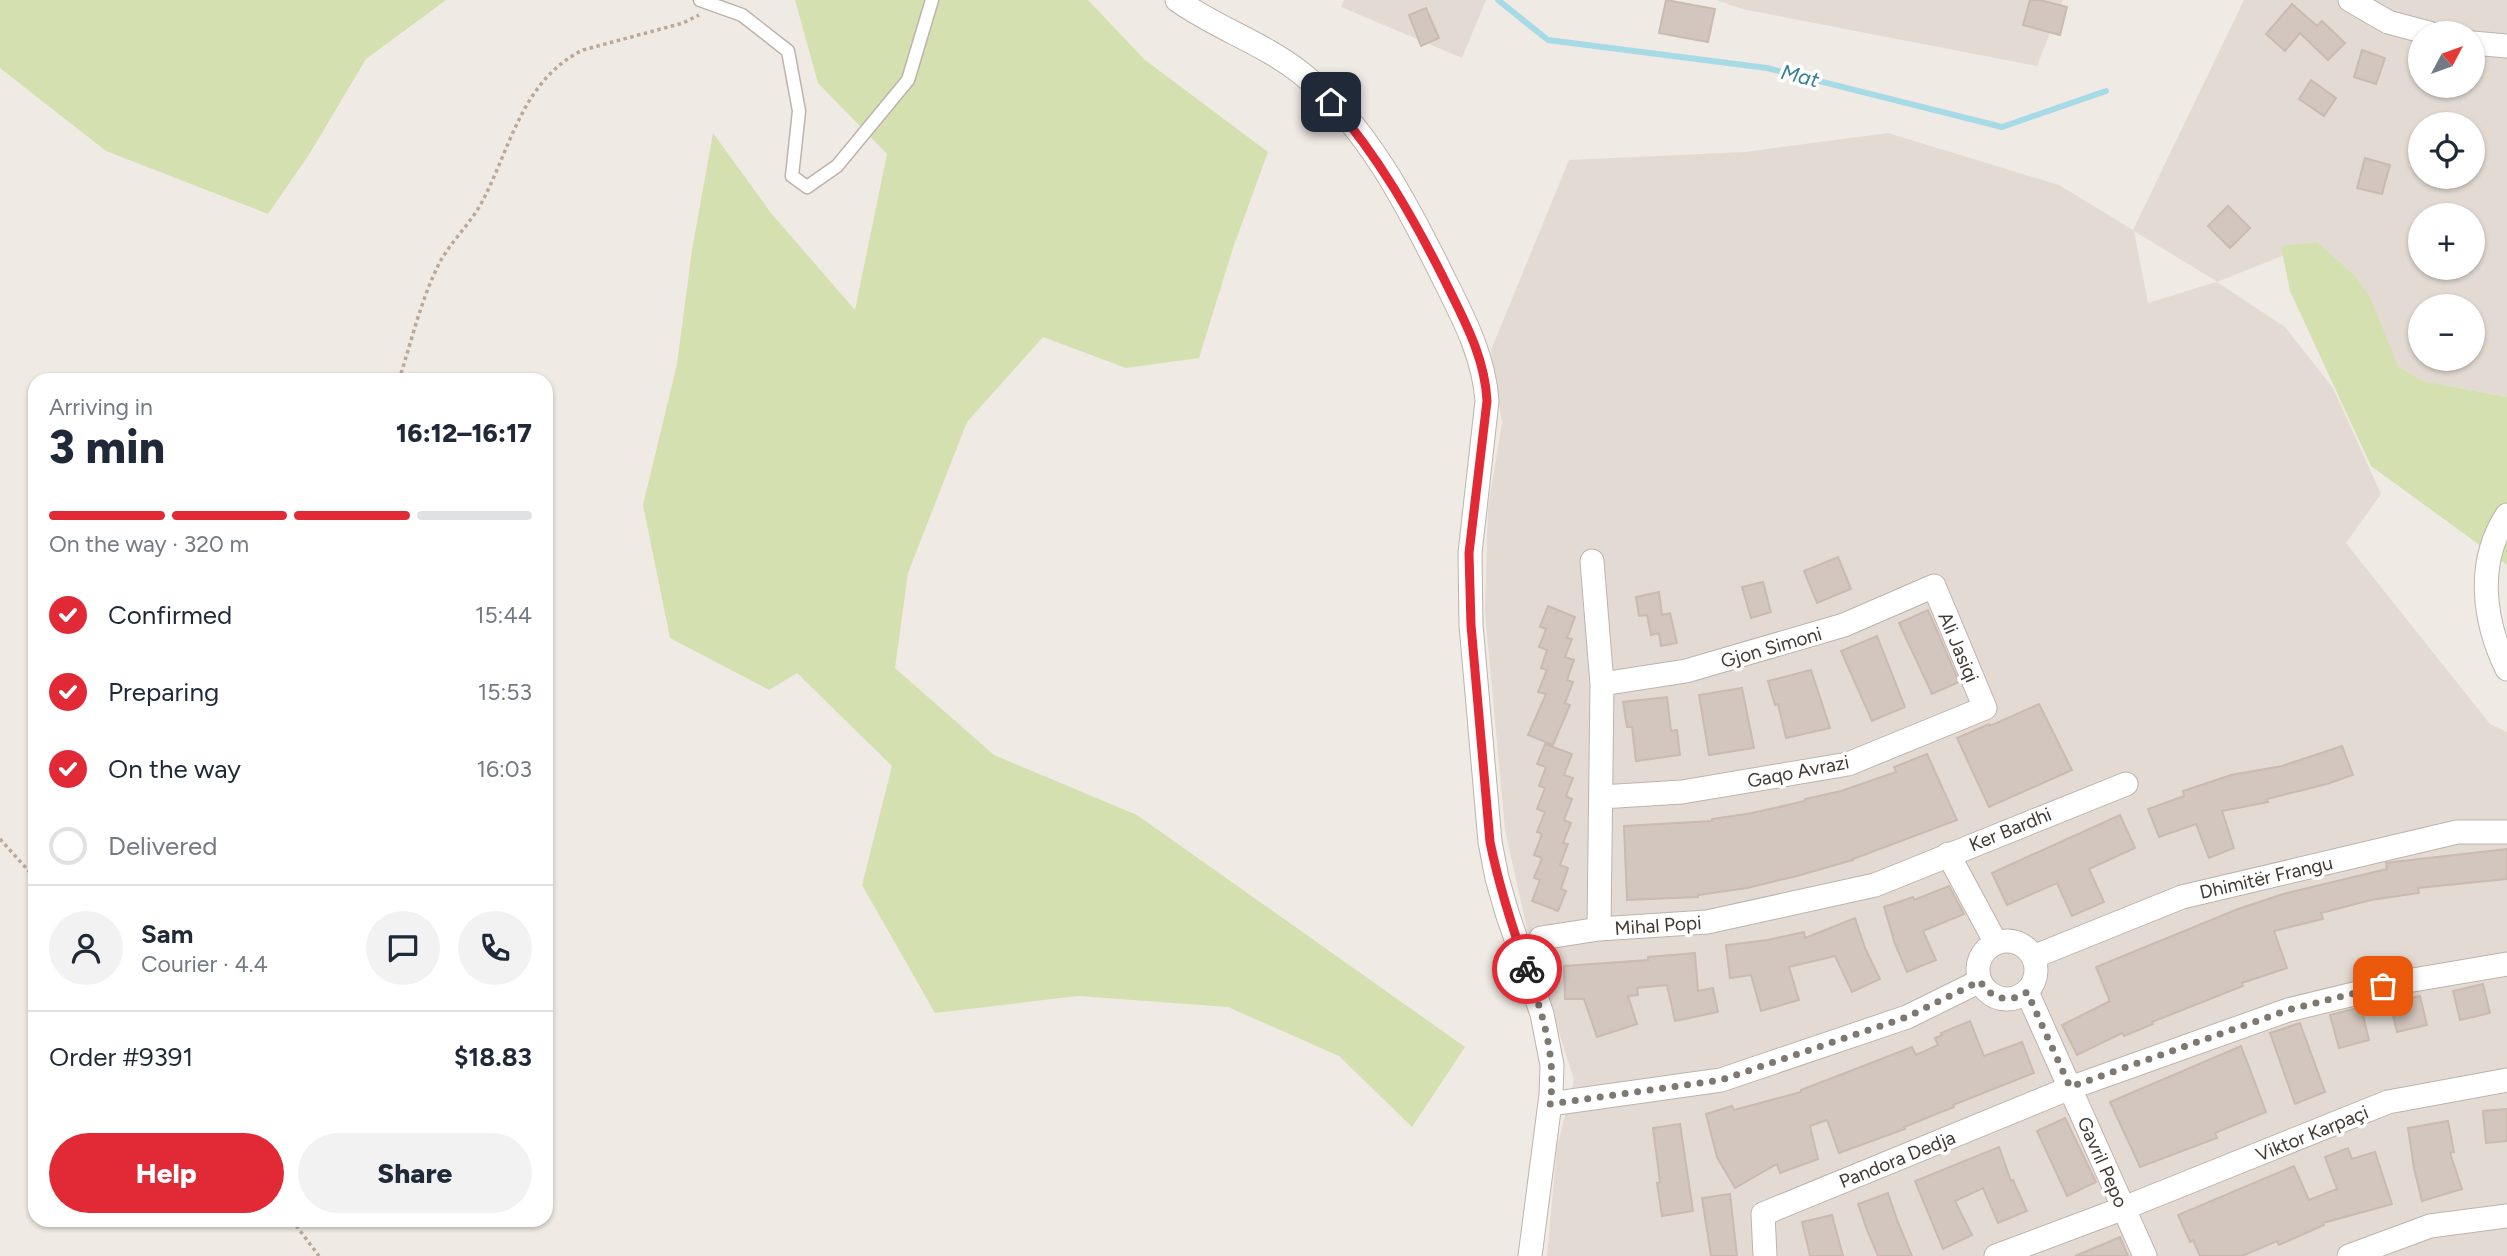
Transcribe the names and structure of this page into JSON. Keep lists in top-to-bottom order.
{
  "streets": {
    "street": [
      "Gjon Simoni",
      "Ali Jasiqi",
      "Gaqo Avrazi",
      "Ker Bardhi",
      "Dhimitër Frangu",
      "Mihal Popi",
      "Viktor Karpaçi",
      "Pandora Dedja",
      "Gavril Pepo"
    ]
  },
  "crossings": [
    ["Gjon Simoni", "Ali Jasiqi"],
    ["Gjon Simoni", "Mihal Popi"],
    ["Ali Jasiqi", "Gaqo Avrazi"],
    ["Gaqo Avrazi", "Mihal Popi"],
    ["Ker Bardhi", "Dhimitër Frangu"],
    ["Ker Bardhi", "Mihal Popi"],
    ["Ker Bardhi", "Gavril Pepo"],
    ["Dhimitër Frangu", "Gavril Pepo"],
    ["Viktor Karpaçi", "Gavril Pepo"],
    ["Pandora Dedja", "Gavril Pepo"]
  ],
  "water": ["Mat"],
  "north": "top right",
  "page": {
    "map_buttons": ["+", "−"],
    "heading": ["3 min", "Arriving in", "16:12–16:17"],
    "panel": [
      "Sam",
      "Courier · 4.4",
      "Order #9391",
      "$18.83"
    ],
    "bar": "On the way · 320 m",
    "list": [
      ["Confirmed", "15:44"],
      ["Preparing", "15:53"],
      ["On the way", "16:03"],
      "Delivered"
    ],
    "buttons": ["Help", "Share"]
  }
}
